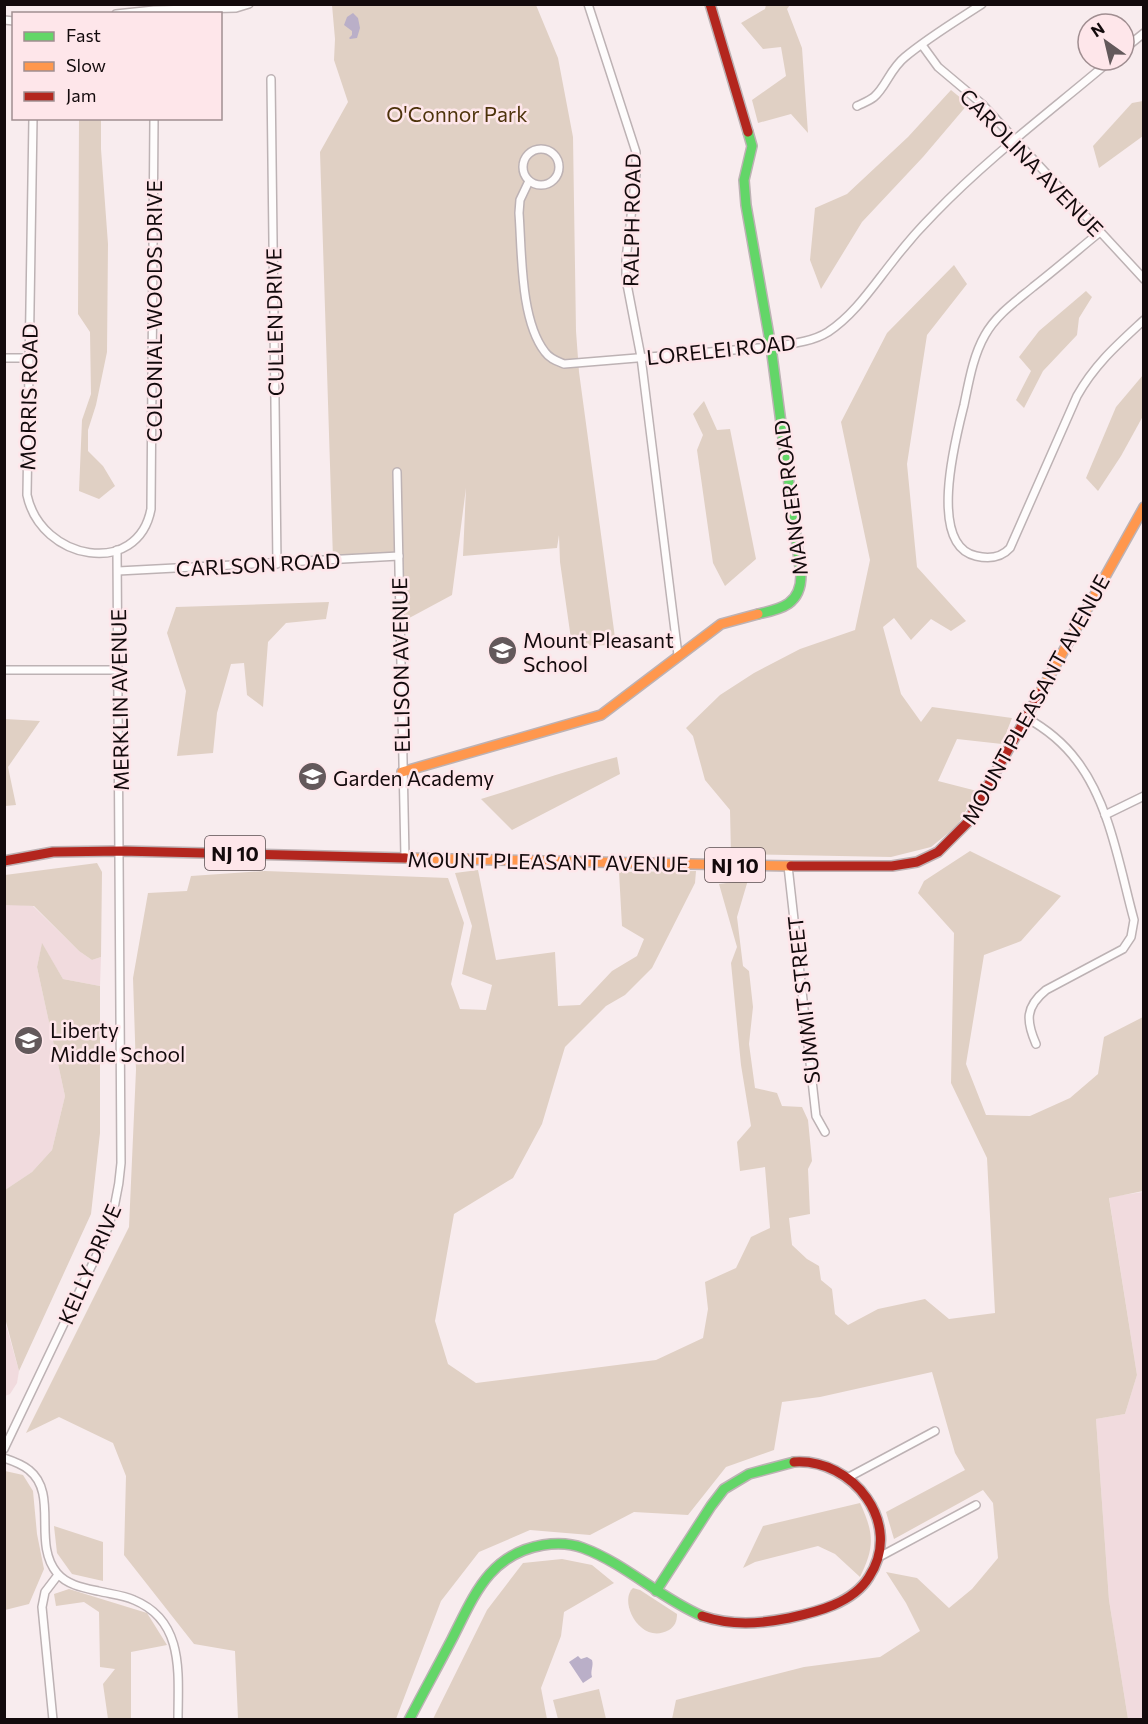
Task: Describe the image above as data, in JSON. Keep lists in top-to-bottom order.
{
  "streets": {
    "street": [
      "CAROLINA AVENUE",
      "RALPH ROAD",
      "COLONIAL WOODS DRIVE",
      "CULLEN DRIVE",
      "LORELEI ROAD",
      "MORRIS ROAD",
      "MANGER ROAD",
      "CARLSON ROAD",
      "ELLISON AVENUE",
      "MOUNT PLEASANT AVENUE",
      "MERKLIN AVENUE",
      "NJ 10",
      "SUMMIT STREET",
      "KELLY DRIVE"
    ]
  },
  "crossings": [
    ["CAROLINA AVENUE", "LORELEI ROAD"],
    ["RALPH ROAD", "LORELEI ROAD"],
    ["RALPH ROAD", "MANGER ROAD"],
    ["COLONIAL WOODS DRIVE", "MORRIS ROAD"],
    ["COLONIAL WOODS DRIVE", "MERKLIN AVENUE"],
    ["CULLEN DRIVE", "CARLSON ROAD"],
    ["LORELEI ROAD", "MANGER ROAD"],
    ["MORRIS ROAD", "MERKLIN AVENUE"],
    ["MANGER ROAD", "ELLISON AVENUE"],
    ["CARLSON ROAD", "ELLISON AVENUE"],
    ["CARLSON ROAD", "MERKLIN AVENUE"],
    ["ELLISON AVENUE", "MOUNT PLEASANT AVENUE"],
    ["MOUNT PLEASANT AVENUE", "MERKLIN AVENUE"],
    ["MOUNT PLEASANT AVENUE", "SUMMIT STREET"],
    ["MOUNT PLEASANT AVENUE", "KELLY DRIVE"],
    ["MERKLIN AVENUE", "KELLY DRIVE"]
  ],
  "parks": ["O'Connor Park"],
  "places": {
    "school or university": ["Mount Pleasant School", "Garden Academy", "Liberty Middle School"]
  },
  "legend": ["Fast", "Slow", "Jam"],
  "north": "top left"
}
